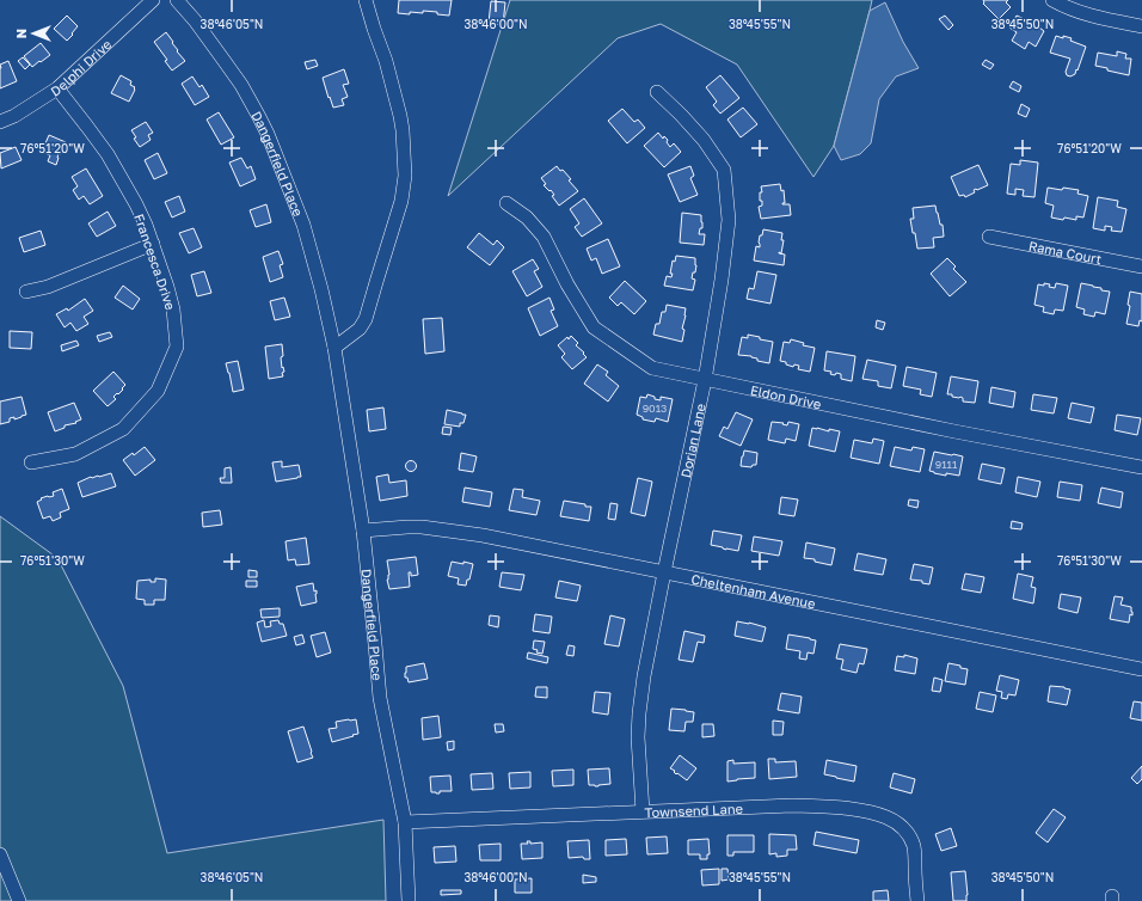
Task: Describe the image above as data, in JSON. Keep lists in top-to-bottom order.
{
  "streets": {
    "street": [
      "Delphi Drive",
      "Dangerfield Place",
      "Rama Court",
      "Francesca Drive",
      "Eldon Drive",
      "Dorian Lane",
      "Cheltenham Avenue",
      "Townsend Lane"
    ]
  },
  "crossings": [
    ["Delphi Drive", "Francesca Drive"],
    ["Dangerfield Place", "Cheltenham Avenue"],
    ["Dangerfield Place", "Townsend Lane"],
    ["Eldon Drive", "Dorian Lane"],
    ["Dorian Lane", "Cheltenham Avenue"],
    ["Dorian Lane", "Townsend Lane"]
  ],
  "house_numbers": ["9013", "9111"],
  "north": "left",
  "coordinates": [
    "38°46'05\"N",
    "38°46'00\"N",
    "38°45'55\"N",
    "38°45'50\"N",
    "76°51'20\"W",
    "76°51'30\"W"
  ]
}
